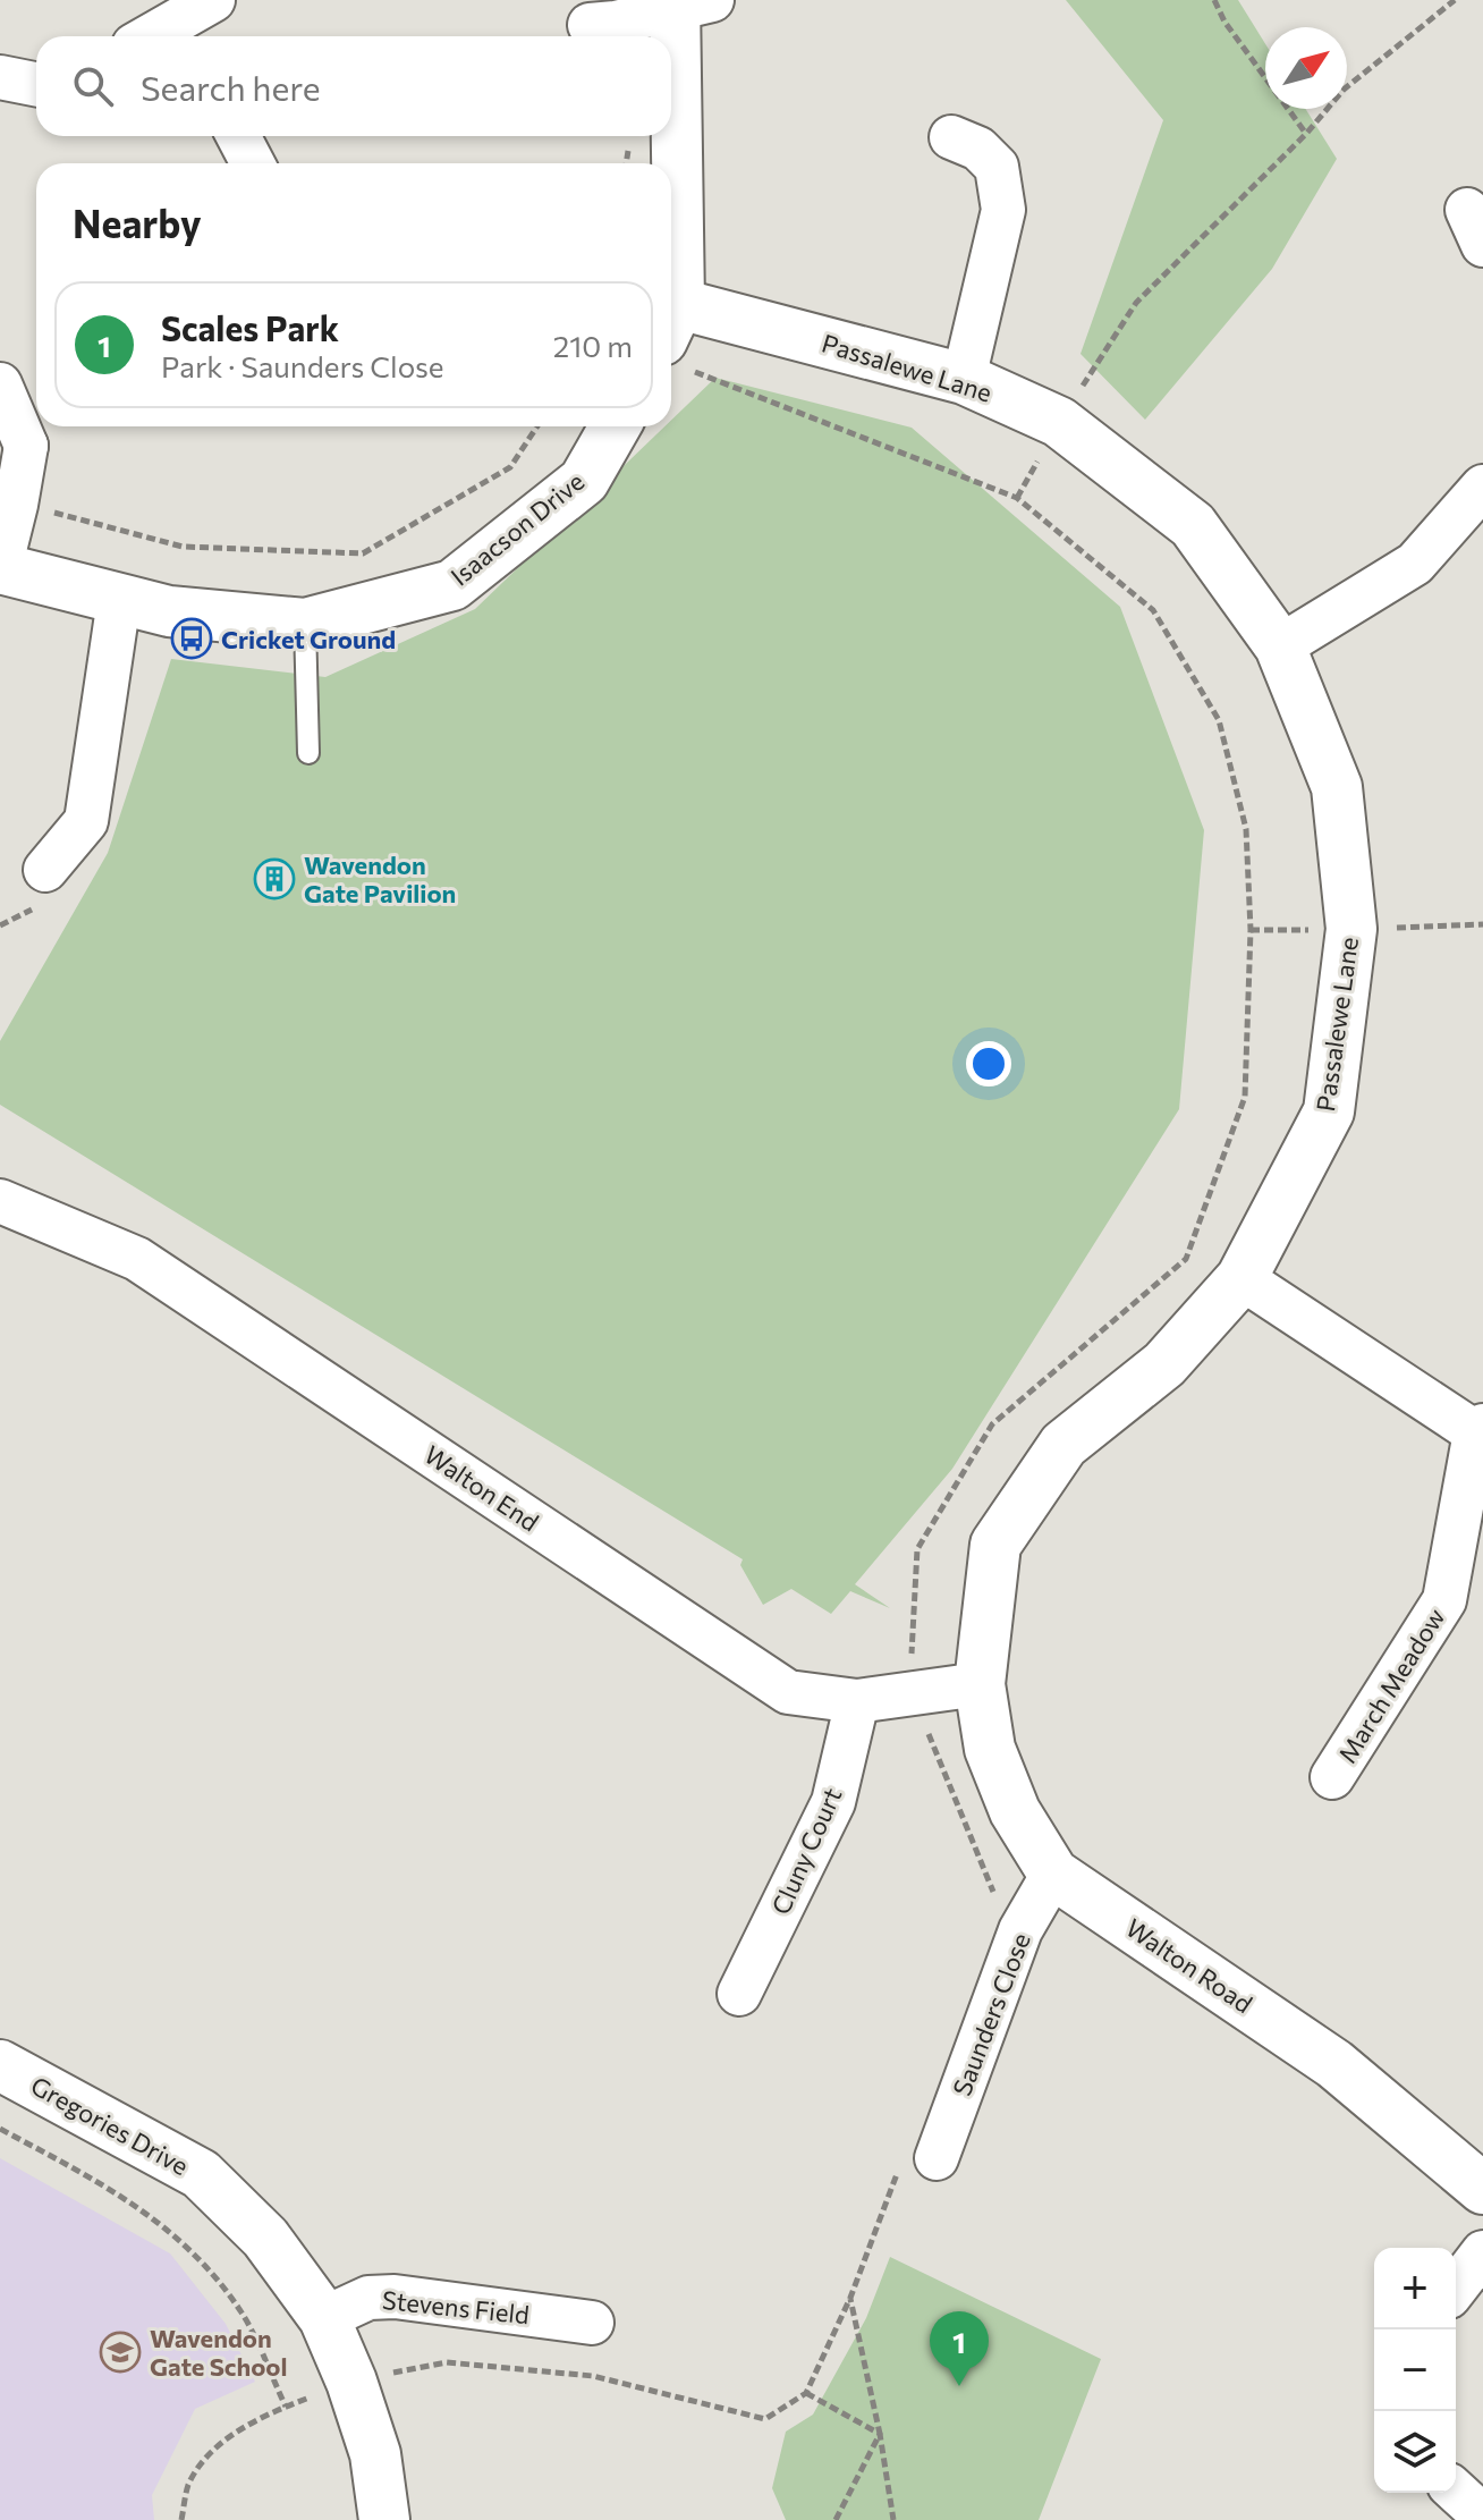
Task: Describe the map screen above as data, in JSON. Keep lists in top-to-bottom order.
{
  "streets": {
    "street": [
      "Passalewe Lane",
      "Isaacson Drive",
      "Walton End",
      "March Meadow",
      "Cluny Court",
      "Walton Road",
      "Saunders Close",
      "Gregories Drive",
      "Stevens Field"
    ]
  },
  "crossings": [
    ["Passalewe Lane", "Walton End"],
    ["Passalewe Lane", "March Meadow"],
    ["Passalewe Lane", "Walton Road"],
    ["Walton End", "Cluny Court"],
    ["Walton End", "Walton Road"],
    ["Walton Road", "Saunders Close"],
    ["Gregories Drive", "Stevens Field"]
  ],
  "places": {
    "bus stop": ["Cricket Ground"],
    "building": ["Wavendon Gate Pavilion"],
    "school or university": ["Wavendon Gate School"]
  },
  "north": "top right",
  "page": {
    "search": "Search here",
    "heading": "Nearby",
    "list": [
      {
        "mark": "1",
        "name": "Scales Park",
        "note": "Park · Saunders Close",
        "value": "210 m"
      }
    ],
    "map_buttons": ["+", "−"],
    "pins": "1"
  }
}
